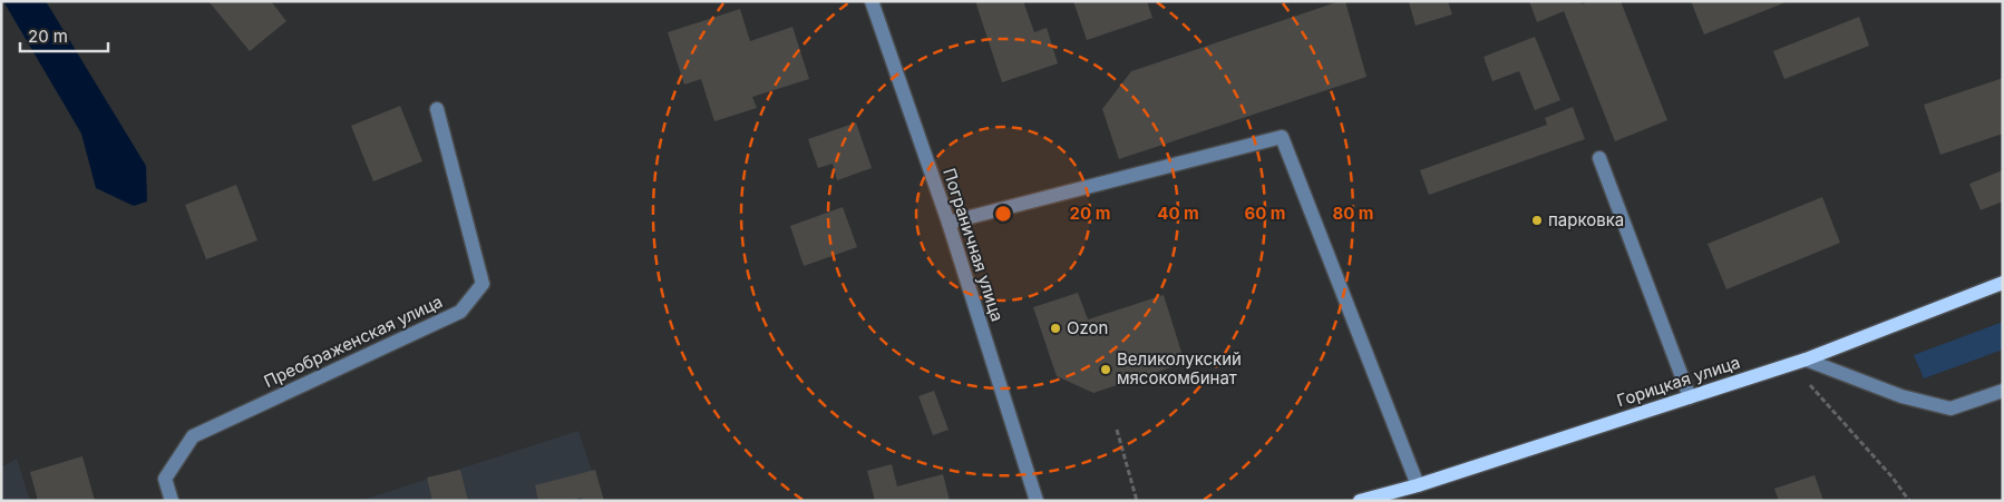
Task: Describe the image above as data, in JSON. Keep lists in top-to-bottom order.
{
  "streets": {
    "main road": ["Горицкая улица"],
    "street": ["Пограничная улица", "Преображенская улица"]
  },
  "places": ["парковка", "Ozon", "Великолукский мясокомбинат"],
  "scale_bar": "20 m",
  "rings": [
    "20 m",
    "40 m",
    "60 m",
    "80 m"
  ]
}
